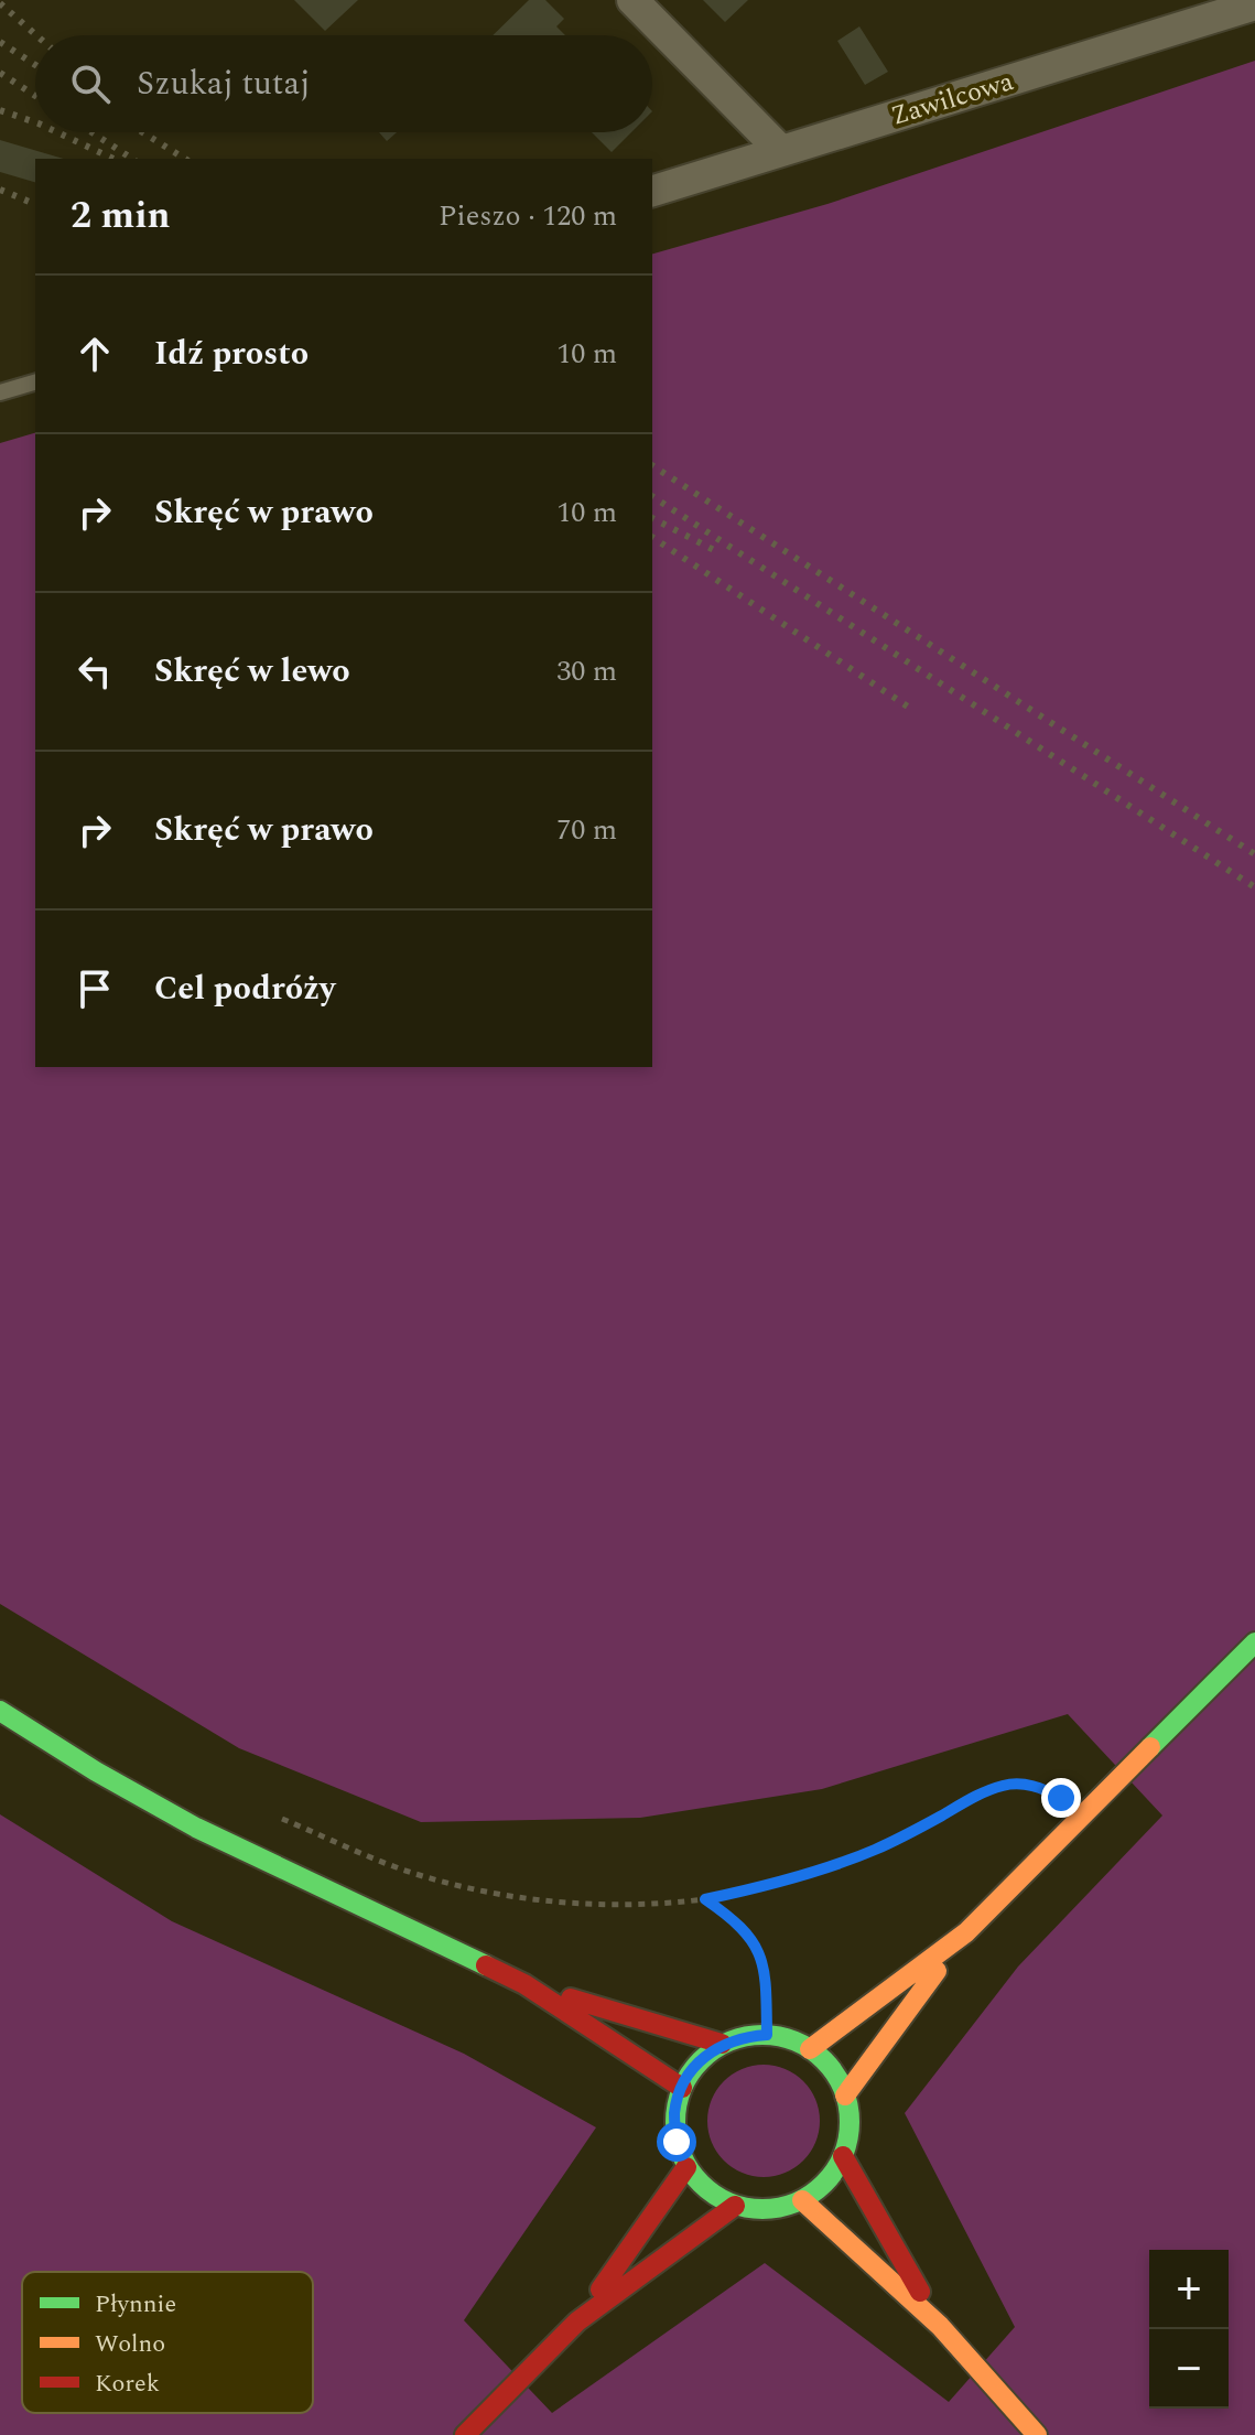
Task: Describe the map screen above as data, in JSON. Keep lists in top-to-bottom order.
{
  "streets": {
    "street": ["Zawilcowa"]
  },
  "legend": ["Płynnie", "Wolno", "Korek"],
  "page": {
    "search": "Szukaj tutaj",
    "heading": ["2 min", "Pieszo · 120 m"],
    "list": [
      ["Idź prosto", "10 m"],
      ["Skręć w prawo", "10 m"],
      ["Skręć w lewo", "30 m"],
      ["Skręć w prawo", "70 m"],
      "Cel podróży"
    ],
    "map_buttons": ["+", "−"]
  }
}
